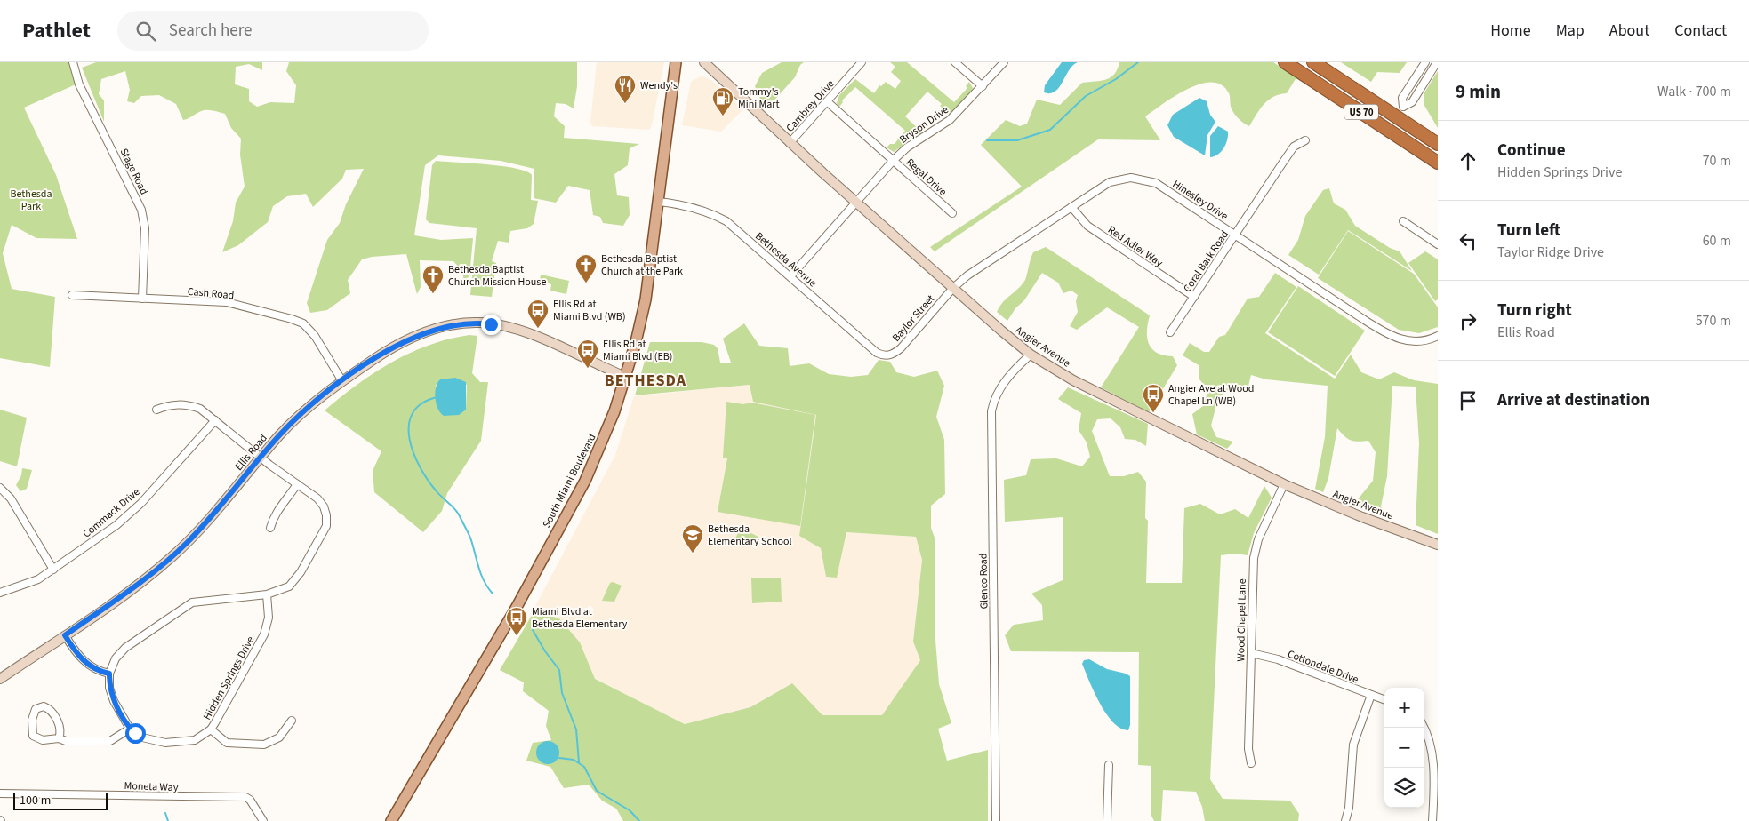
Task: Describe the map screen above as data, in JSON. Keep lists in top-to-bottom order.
{
  "streets": {
    "highway": ["US 70"],
    "main road": ["South Miami Boulevard"],
    "street": [
      "Cambrey Drive",
      "Bryson Drive",
      "Stage Road",
      "Regal Drive",
      "Hinesley Drive",
      "Red Adler Way",
      "Bethesda Avenue",
      "Coral Bark Road",
      "Cash Road",
      "Baylor Street",
      "Angier Avenue",
      "Ellis Road",
      "Commack Drive",
      "Glenco Road",
      "Wood Chapel Lane",
      "Cottondale Drive",
      "Hidden Springs Drive",
      "Moneta Way"
    ]
  },
  "crossings": [
    ["Cambrey Drive", "Regal Drive"],
    ["Cambrey Drive", "Angier Avenue"],
    ["Bryson Drive", "Regal Drive"],
    ["Bryson Drive", "Bethesda Avenue"],
    ["Bryson Drive", "Angier Avenue"],
    ["Stage Road", "Cash Road"],
    ["Hinesley Drive", "Red Adler Way"],
    ["Hinesley Drive", "Coral Bark Road"],
    ["Hinesley Drive", "Baylor Street"],
    ["Hinesley Drive", "Angier Avenue"],
    ["Red Adler Way", "Coral Bark Road"],
    ["Bethesda Avenue", "Baylor Street"],
    ["Bethesda Avenue", "South Miami Boulevard"],
    ["Cash Road", "Ellis Road"],
    ["Baylor Street", "Angier Avenue"],
    ["Angier Avenue", "Glenco Road"],
    ["Angier Avenue", "Wood Chapel Lane"],
    ["Ellis Road", "South Miami Boulevard"],
    ["Wood Chapel Lane", "Cottondale Drive"]
  ],
  "districts": ["BETHESDA"],
  "parks": ["Bethesda Park"],
  "places": {
    "restaurant": ["Wendy's"],
    "fuel station": ["Tommy's Mini Mart"],
    "church": ["Bethesda Baptist Church at the Park", "Bethesda Baptist Church Mission House"],
    "bus stop": [
      "Ellis Rd at Miami Blvd (WB)",
      "Ellis Rd at Miami Blvd (EB)",
      "Angier Ave at Wood Chapel Ln (WB)",
      "Miami Blvd at Bethesda Elementary"
    ],
    "school or university": ["Bethesda Elementary School"]
  },
  "scale_bar": "100 m",
  "page": {
    "header": "Pathlet",
    "search": "Search here",
    "nav": [
      "Home",
      "Map",
      "About",
      "Contact"
    ],
    "heading": ["9 min", "Walk · 700 m"],
    "list": [
      ["Continue", "Hidden Springs Drive", "70 m"],
      ["Turn left", "Taylor Ridge Drive", "60 m"],
      ["Turn right", "Ellis Road", "570 m"],
      "Arrive at destination"
    ],
    "map_buttons": ["+", "−"],
    "scale": "100 m"
  }
}
